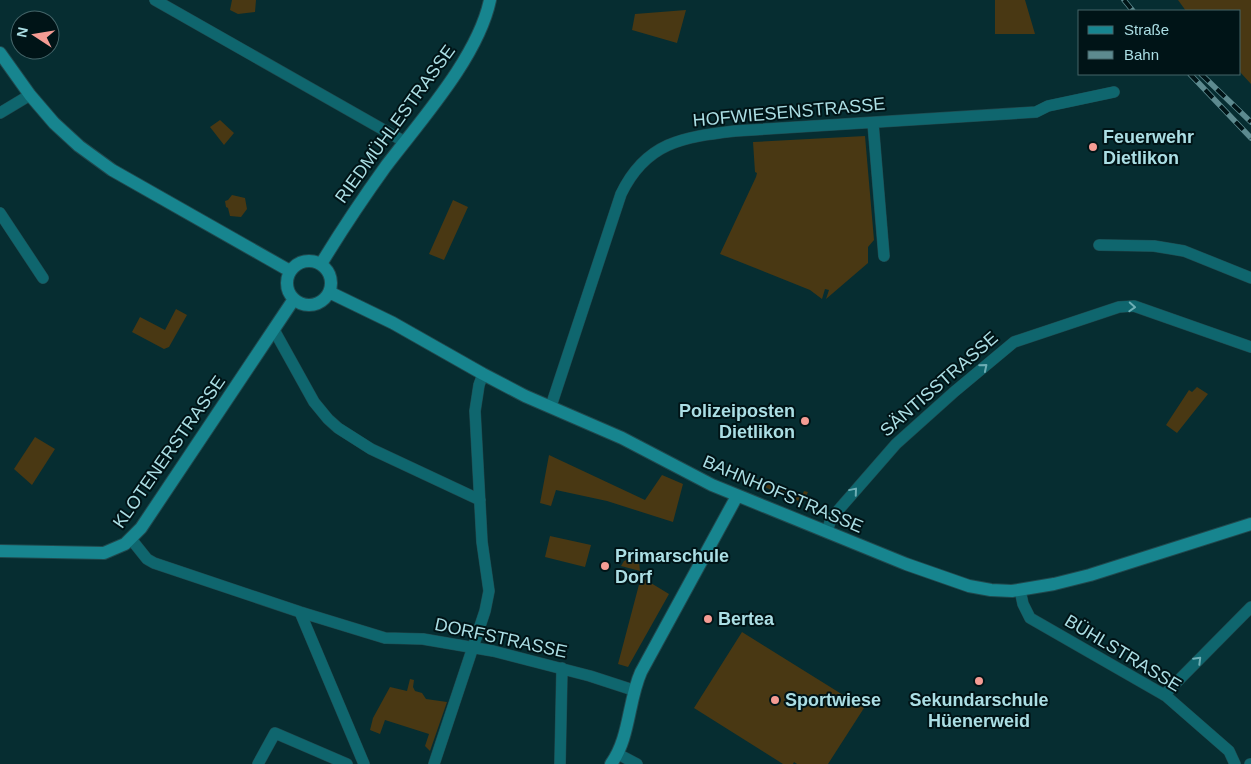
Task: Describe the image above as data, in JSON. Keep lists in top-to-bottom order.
{
  "streets": {
    "street": [
      "HOFWIESENSTRASSE",
      "RIEDMÜHLESTRASSE",
      "SÄNTISSTRASSE",
      "KLOTENERSTRASSE",
      "BAHNHOFSTRASSE",
      "DORFSTRASSE",
      "BÜHLSTRASSE"
    ]
  },
  "crossings": [
    ["HOFWIESENSTRASSE", "BAHNHOFSTRASSE"],
    ["RIEDMÜHLESTRASSE", "KLOTENERSTRASSE"],
    ["RIEDMÜHLESTRASSE", "BAHNHOFSTRASSE"],
    ["SÄNTISSTRASSE", "BAHNHOFSTRASSE"],
    ["KLOTENERSTRASSE", "BAHNHOFSTRASSE"],
    ["KLOTENERSTRASSE", "DORFSTRASSE"],
    ["BAHNHOFSTRASSE", "BÜHLSTRASSE"]
  ],
  "one_way": ["SÄNTISSTRASSE"],
  "places": [
    "Feuerwehr Dietlikon",
    "Polizeiposten Dietlikon",
    "Primarschule Dorf",
    "Bertea",
    "Sekundarschule Hüenerweid",
    "Sportwiese"
  ],
  "legend": ["Straße", "Bahn"],
  "north": "left"
}
